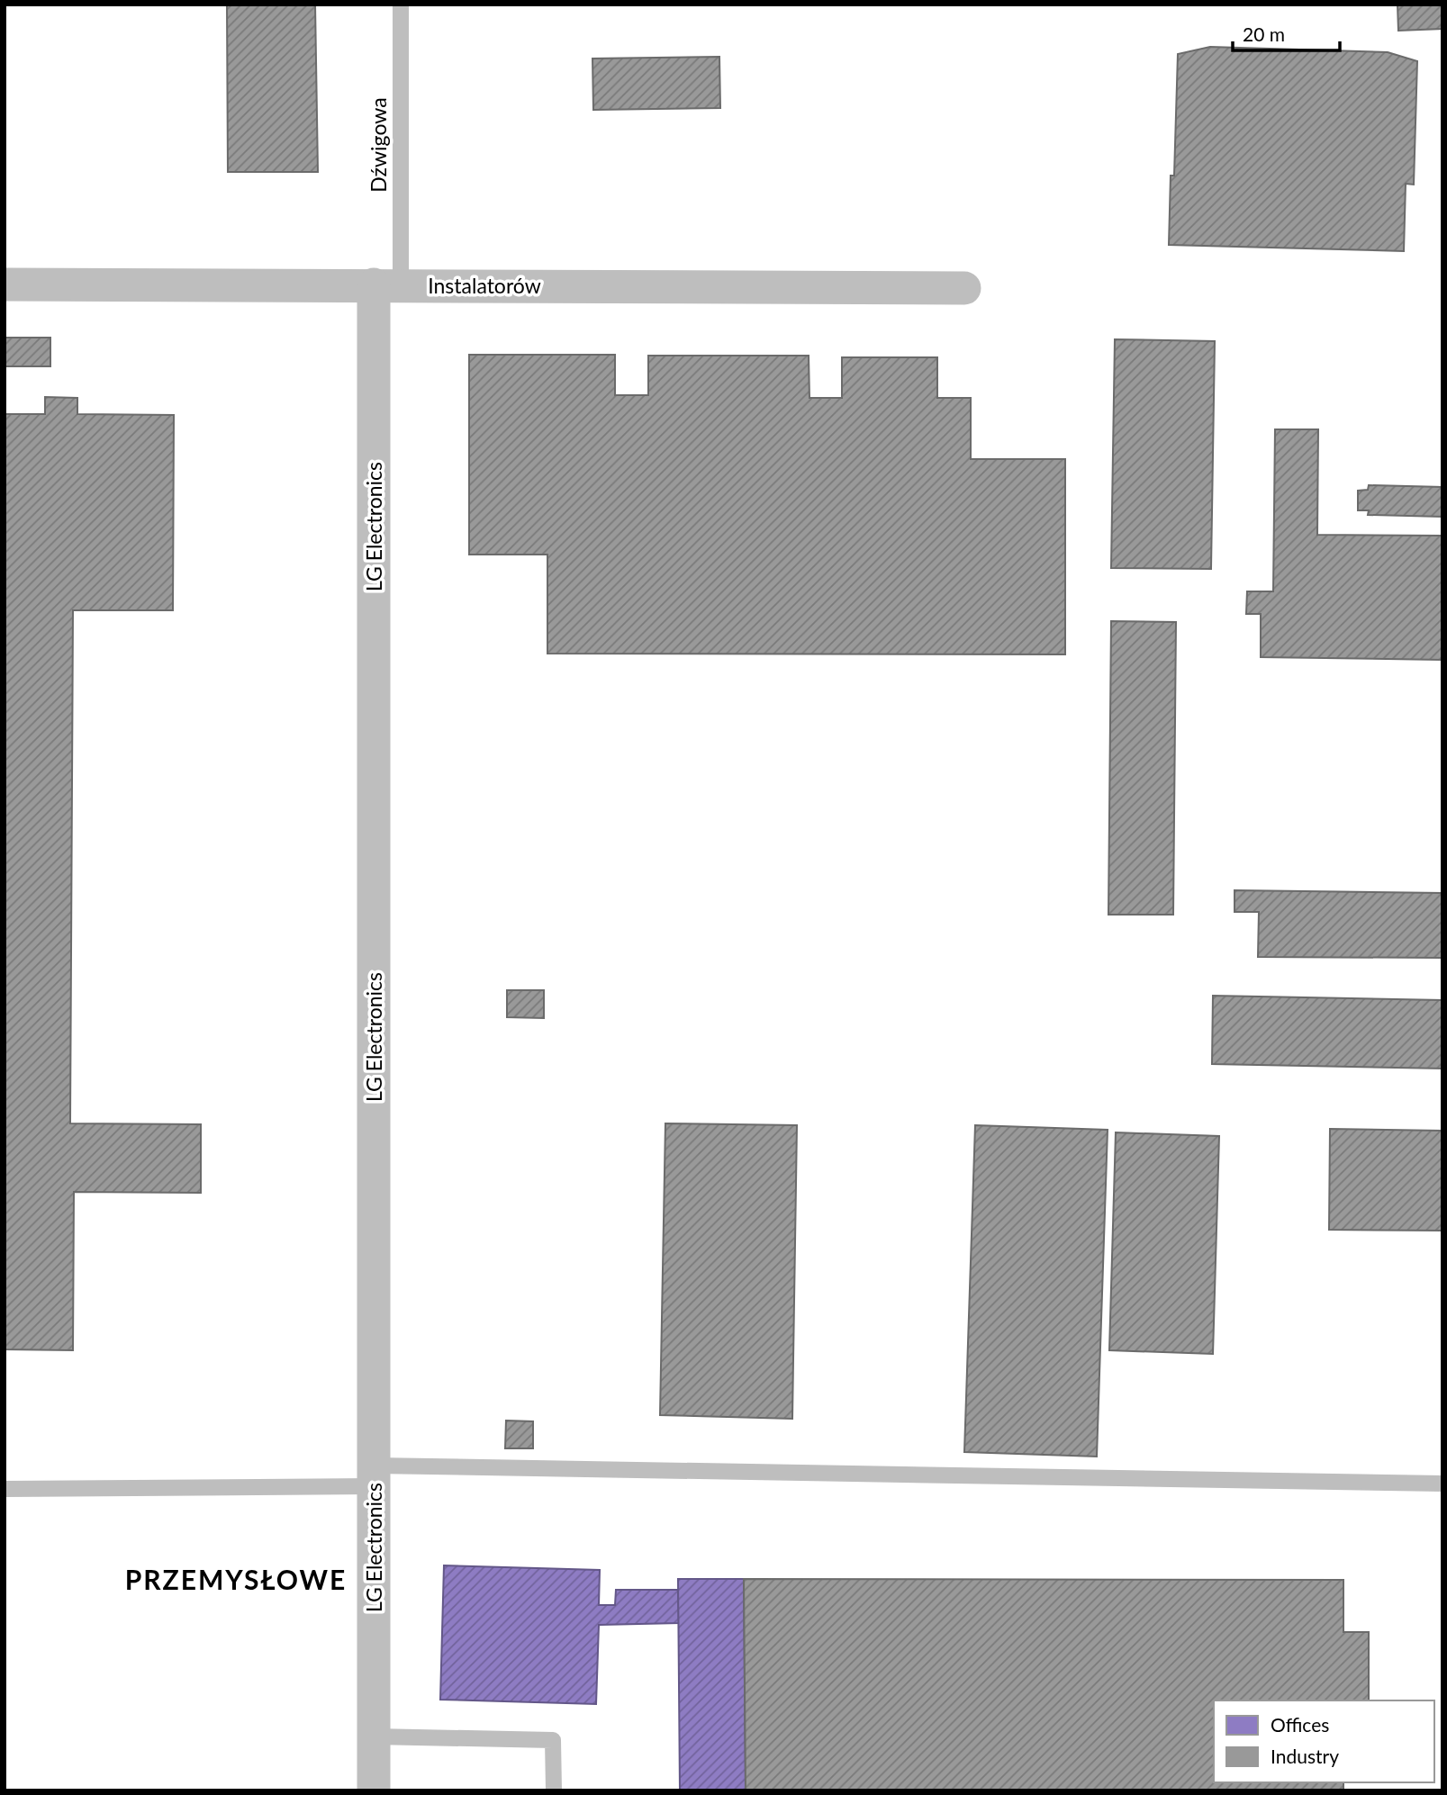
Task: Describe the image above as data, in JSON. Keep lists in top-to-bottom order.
{
  "streets": {
    "street": ["Instalatorów", "LG Electronics"],
    "lane": ["Dźwigowa"]
  },
  "crossings": [
    ["Dźwigowa", "Instalatorów"],
    ["Dźwigowa", "LG Electronics"],
    ["Instalatorów", "LG Electronics"]
  ],
  "districts": ["PRZEMYSŁOWE"],
  "legend": ["Offices", "Industry"],
  "scale_bar": "20 m"
}
